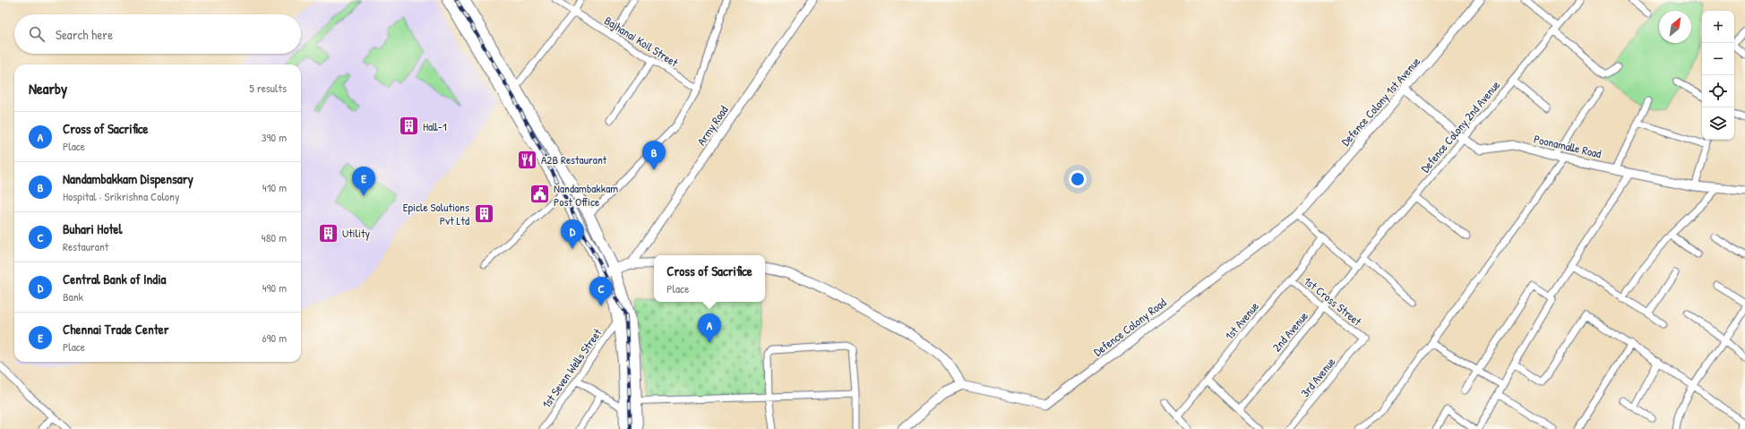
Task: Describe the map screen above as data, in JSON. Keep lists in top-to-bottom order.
{
  "streets": {
    "street": [
      "Bajhanai Koil Street",
      "Defence Colony 1st Avenue",
      "Army Road",
      "Defence Colony 2nd Avenue",
      "Poonamalle Road",
      "1st Cross Street",
      "1st Avenue",
      "Defence Colony Road",
      "2nd Avenue",
      "1st Seven Wells Street",
      "3rd Avenue"
    ]
  },
  "crossings": [
    ["Defence Colony 1st Avenue", "Poonamalle Road"],
    ["Defence Colony 1st Avenue", "Defence Colony Road"],
    ["Defence Colony 2nd Avenue", "Poonamalle Road"],
    ["Defence Colony 2nd Avenue", "2nd Avenue"],
    ["1st Cross Street", "1st Avenue"],
    ["1st Cross Street", "2nd Avenue"],
    ["1st Cross Street", "3rd Avenue"]
  ],
  "places": {
    "building": ["Hall-1", "Epicle Solutions Pvt Ltd", "Utility"],
    "restaurant": ["A2B Restaurant"],
    "public building": ["Nandambakkam Post Office"]
  },
  "north": "top right",
  "page": {
    "map_buttons": ["+", "−"],
    "search": "Search here",
    "heading": ["Nearby", "5 results"],
    "list": [
      {
        "mark": "A",
        "name": "Cross of Sacrifice",
        "note": "Place",
        "value": "390 m"
      },
      {
        "mark": "B",
        "name": "Nandambakkam Dispensary",
        "note": "Hospital · Srikrishna Colony",
        "value": "410 m"
      },
      {
        "mark": "C",
        "name": "Buhari Hotel",
        "note": "Restaurant",
        "value": "480 m"
      },
      {
        "mark": "D",
        "name": "Central Bank of India",
        "note": "Bank",
        "value": "490 m"
      },
      {
        "mark": "E",
        "name": "Chennai Trade Center",
        "note": "Place",
        "value": "690 m"
      }
    ],
    "pins": [
      "B",
      "E",
      "D",
      "C",
      "A"
    ],
    "popup": ["Cross of Sacrifice", "Place"]
  }
}
